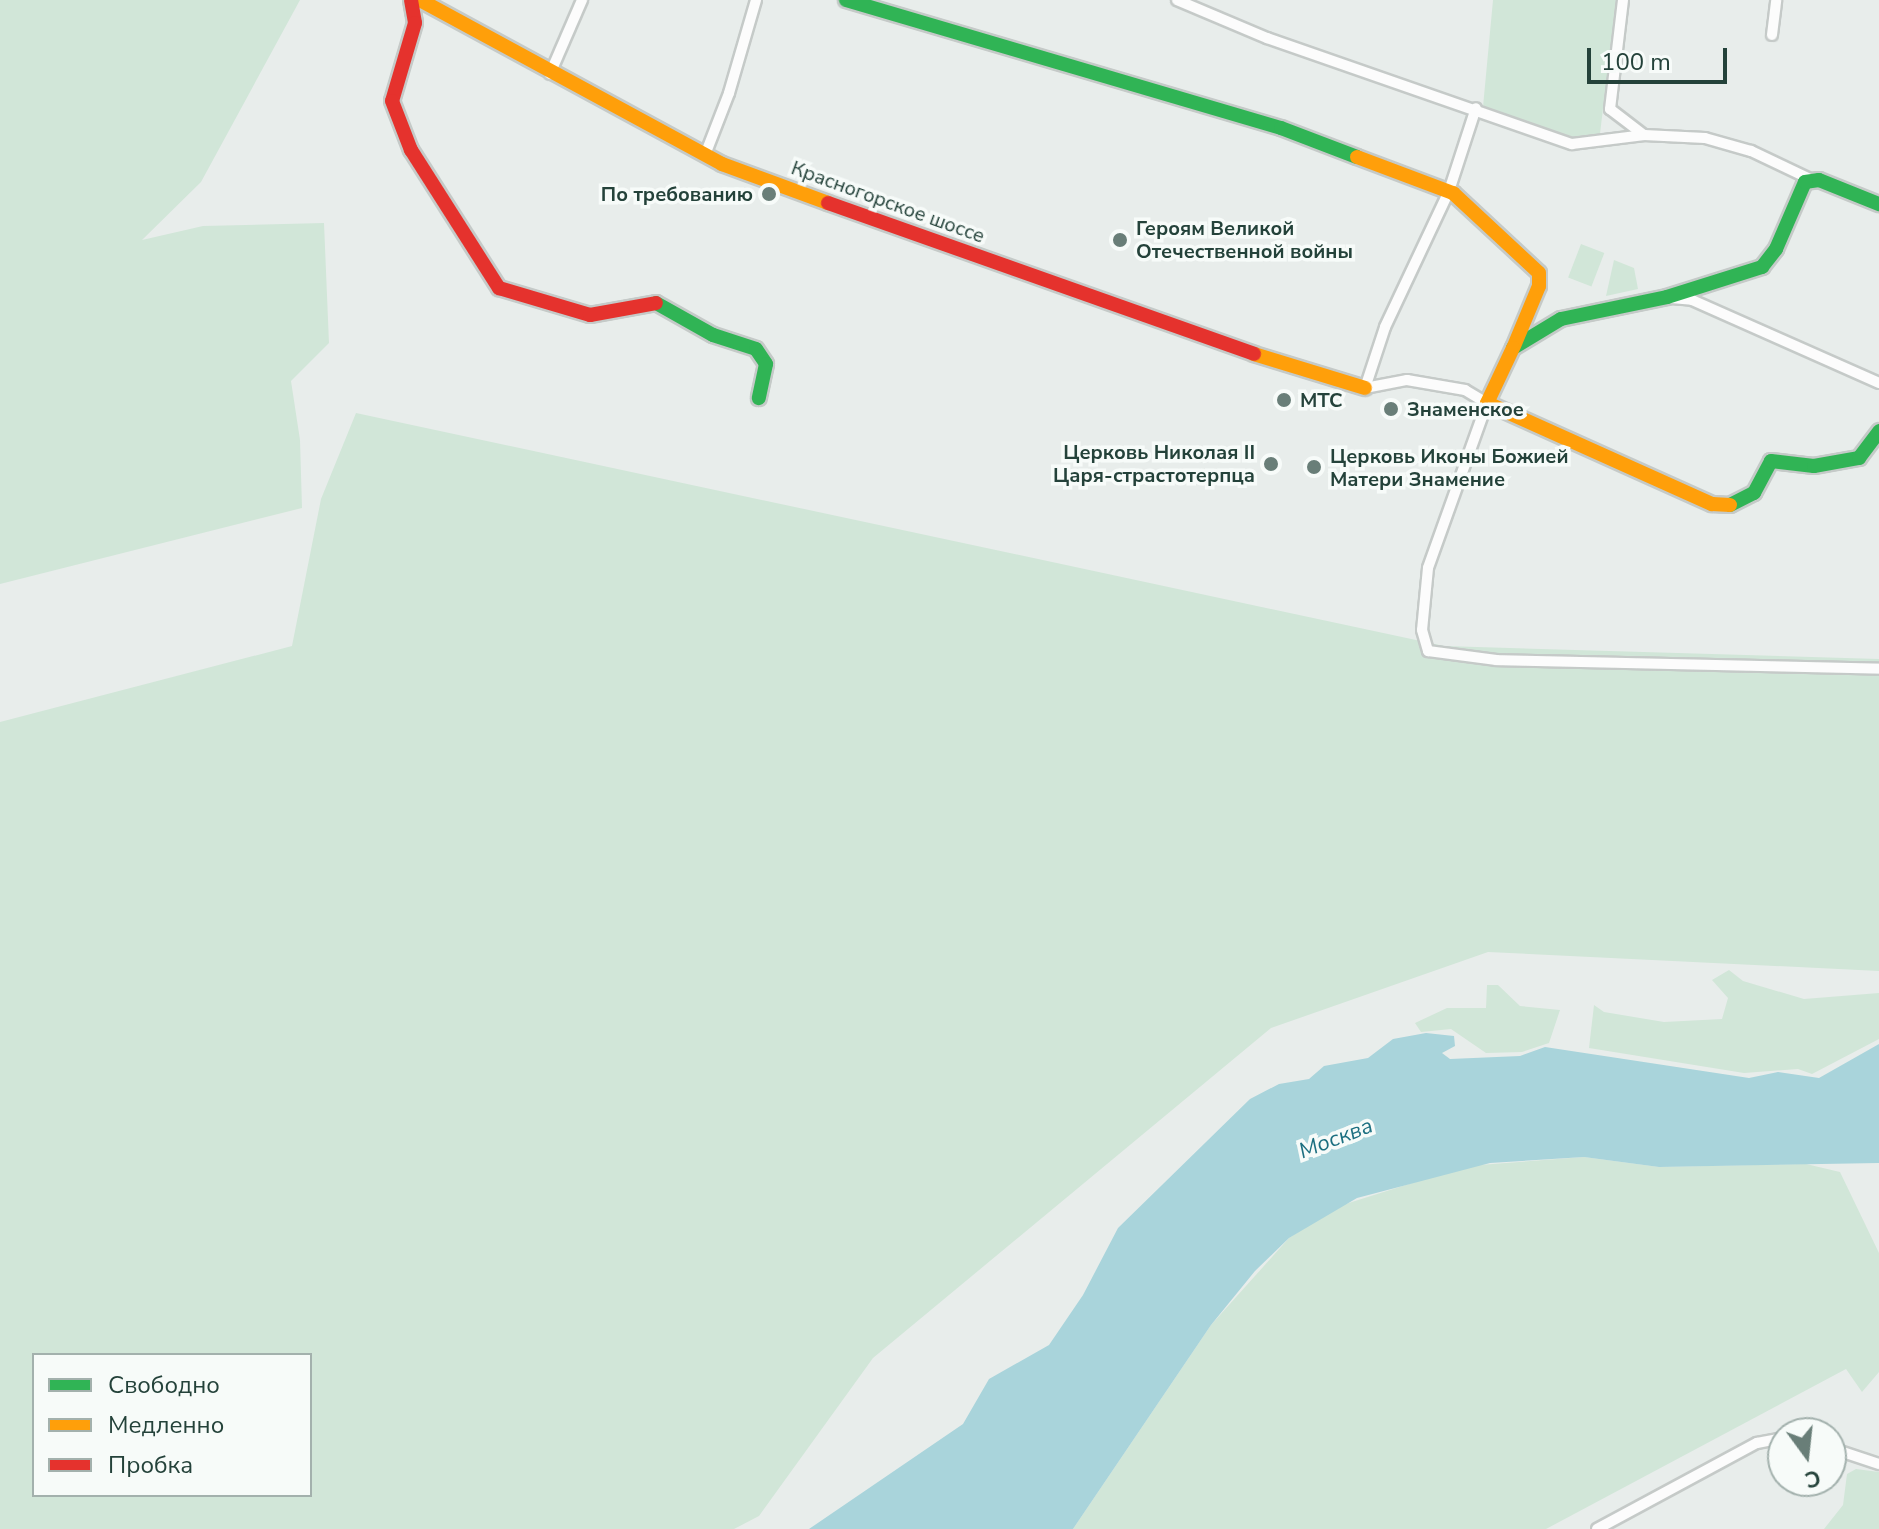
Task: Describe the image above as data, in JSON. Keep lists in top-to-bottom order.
{
  "streets": {
    "street": ["Красногорское шоссе"]
  },
  "water": ["Москва"],
  "places": [
    "По требованию",
    "Героям Великой Отечественной войны",
    "МТС",
    "Знаменское",
    "Церковь Николая II Царя-страстотерпца",
    "Церковь Иконы Божией Матери Знамение"
  ],
  "legend": ["Свободно", "Медленно", "Пробка"],
  "scale_bar": "100 m",
  "north": "bottom"
}
